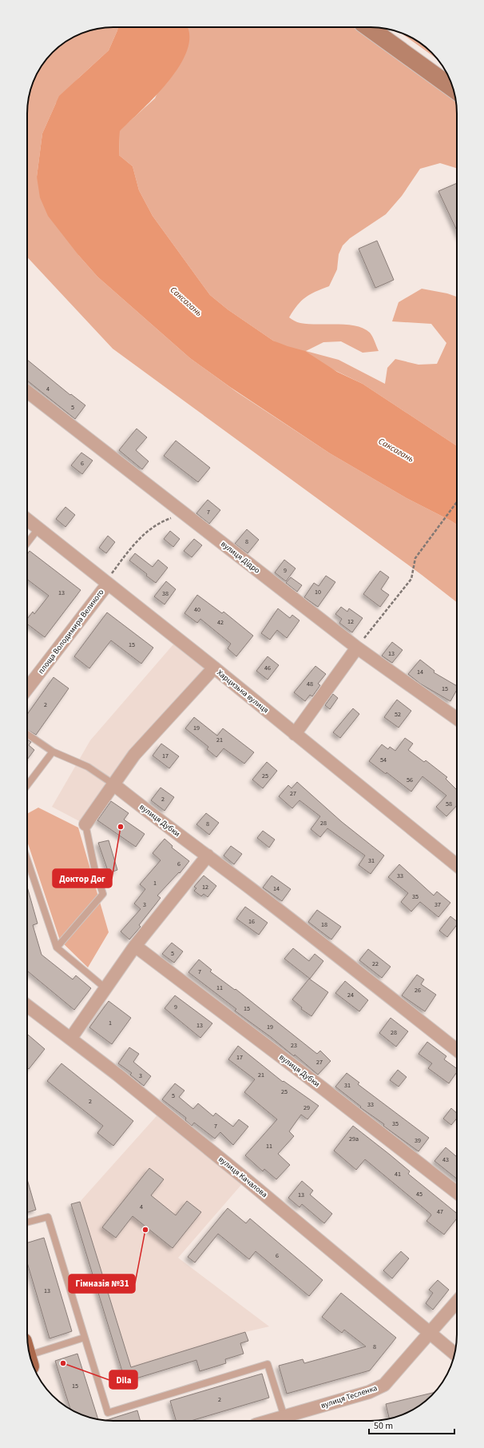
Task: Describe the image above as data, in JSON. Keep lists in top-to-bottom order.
{
  "streets": {
    "street": [
      "вулиця Дідро",
      "площа Володимира Великого",
      "Харцизька вулиця",
      "вулиця Дубки",
      "вулиця Качалова",
      "вулиця Тесленка"
    ]
  },
  "crossings": [
    ["площа Володимира Великого", "Харцизька вулиця"],
    ["вулиця Качалова", "вулиця Тесленка"]
  ],
  "water": ["Саксагань"],
  "places": ["Доктор Дог", "Гімназія №31", "Dila"],
  "house_numbers": [
    "4",
    "5",
    "6",
    "7",
    "8",
    "9",
    "10",
    "13",
    "38",
    "40",
    "12",
    "42",
    "15",
    "13",
    "46",
    "14",
    "48",
    "15",
    "2",
    "52",
    "19",
    "21",
    "17",
    "54",
    "25",
    "56",
    "27",
    "2",
    "58",
    "28",
    "8",
    "31",
    "6",
    "33",
    "1",
    "12",
    "14",
    "35",
    "3",
    "37",
    "16",
    "18",
    "5",
    "22",
    "7",
    "11",
    "26",
    "24",
    "9",
    "15",
    "1",
    "13",
    "19",
    "28",
    "23",
    "17",
    "27",
    "21",
    "3",
    "31",
    "25",
    "5",
    "2",
    "33",
    "29",
    "35",
    "7",
    "29а",
    "39",
    "11",
    "43",
    "41",
    "45",
    "13",
    "4",
    "47",
    "6",
    "13",
    "8",
    "15",
    "2"
  ],
  "scale_bar": "50 m"
}
